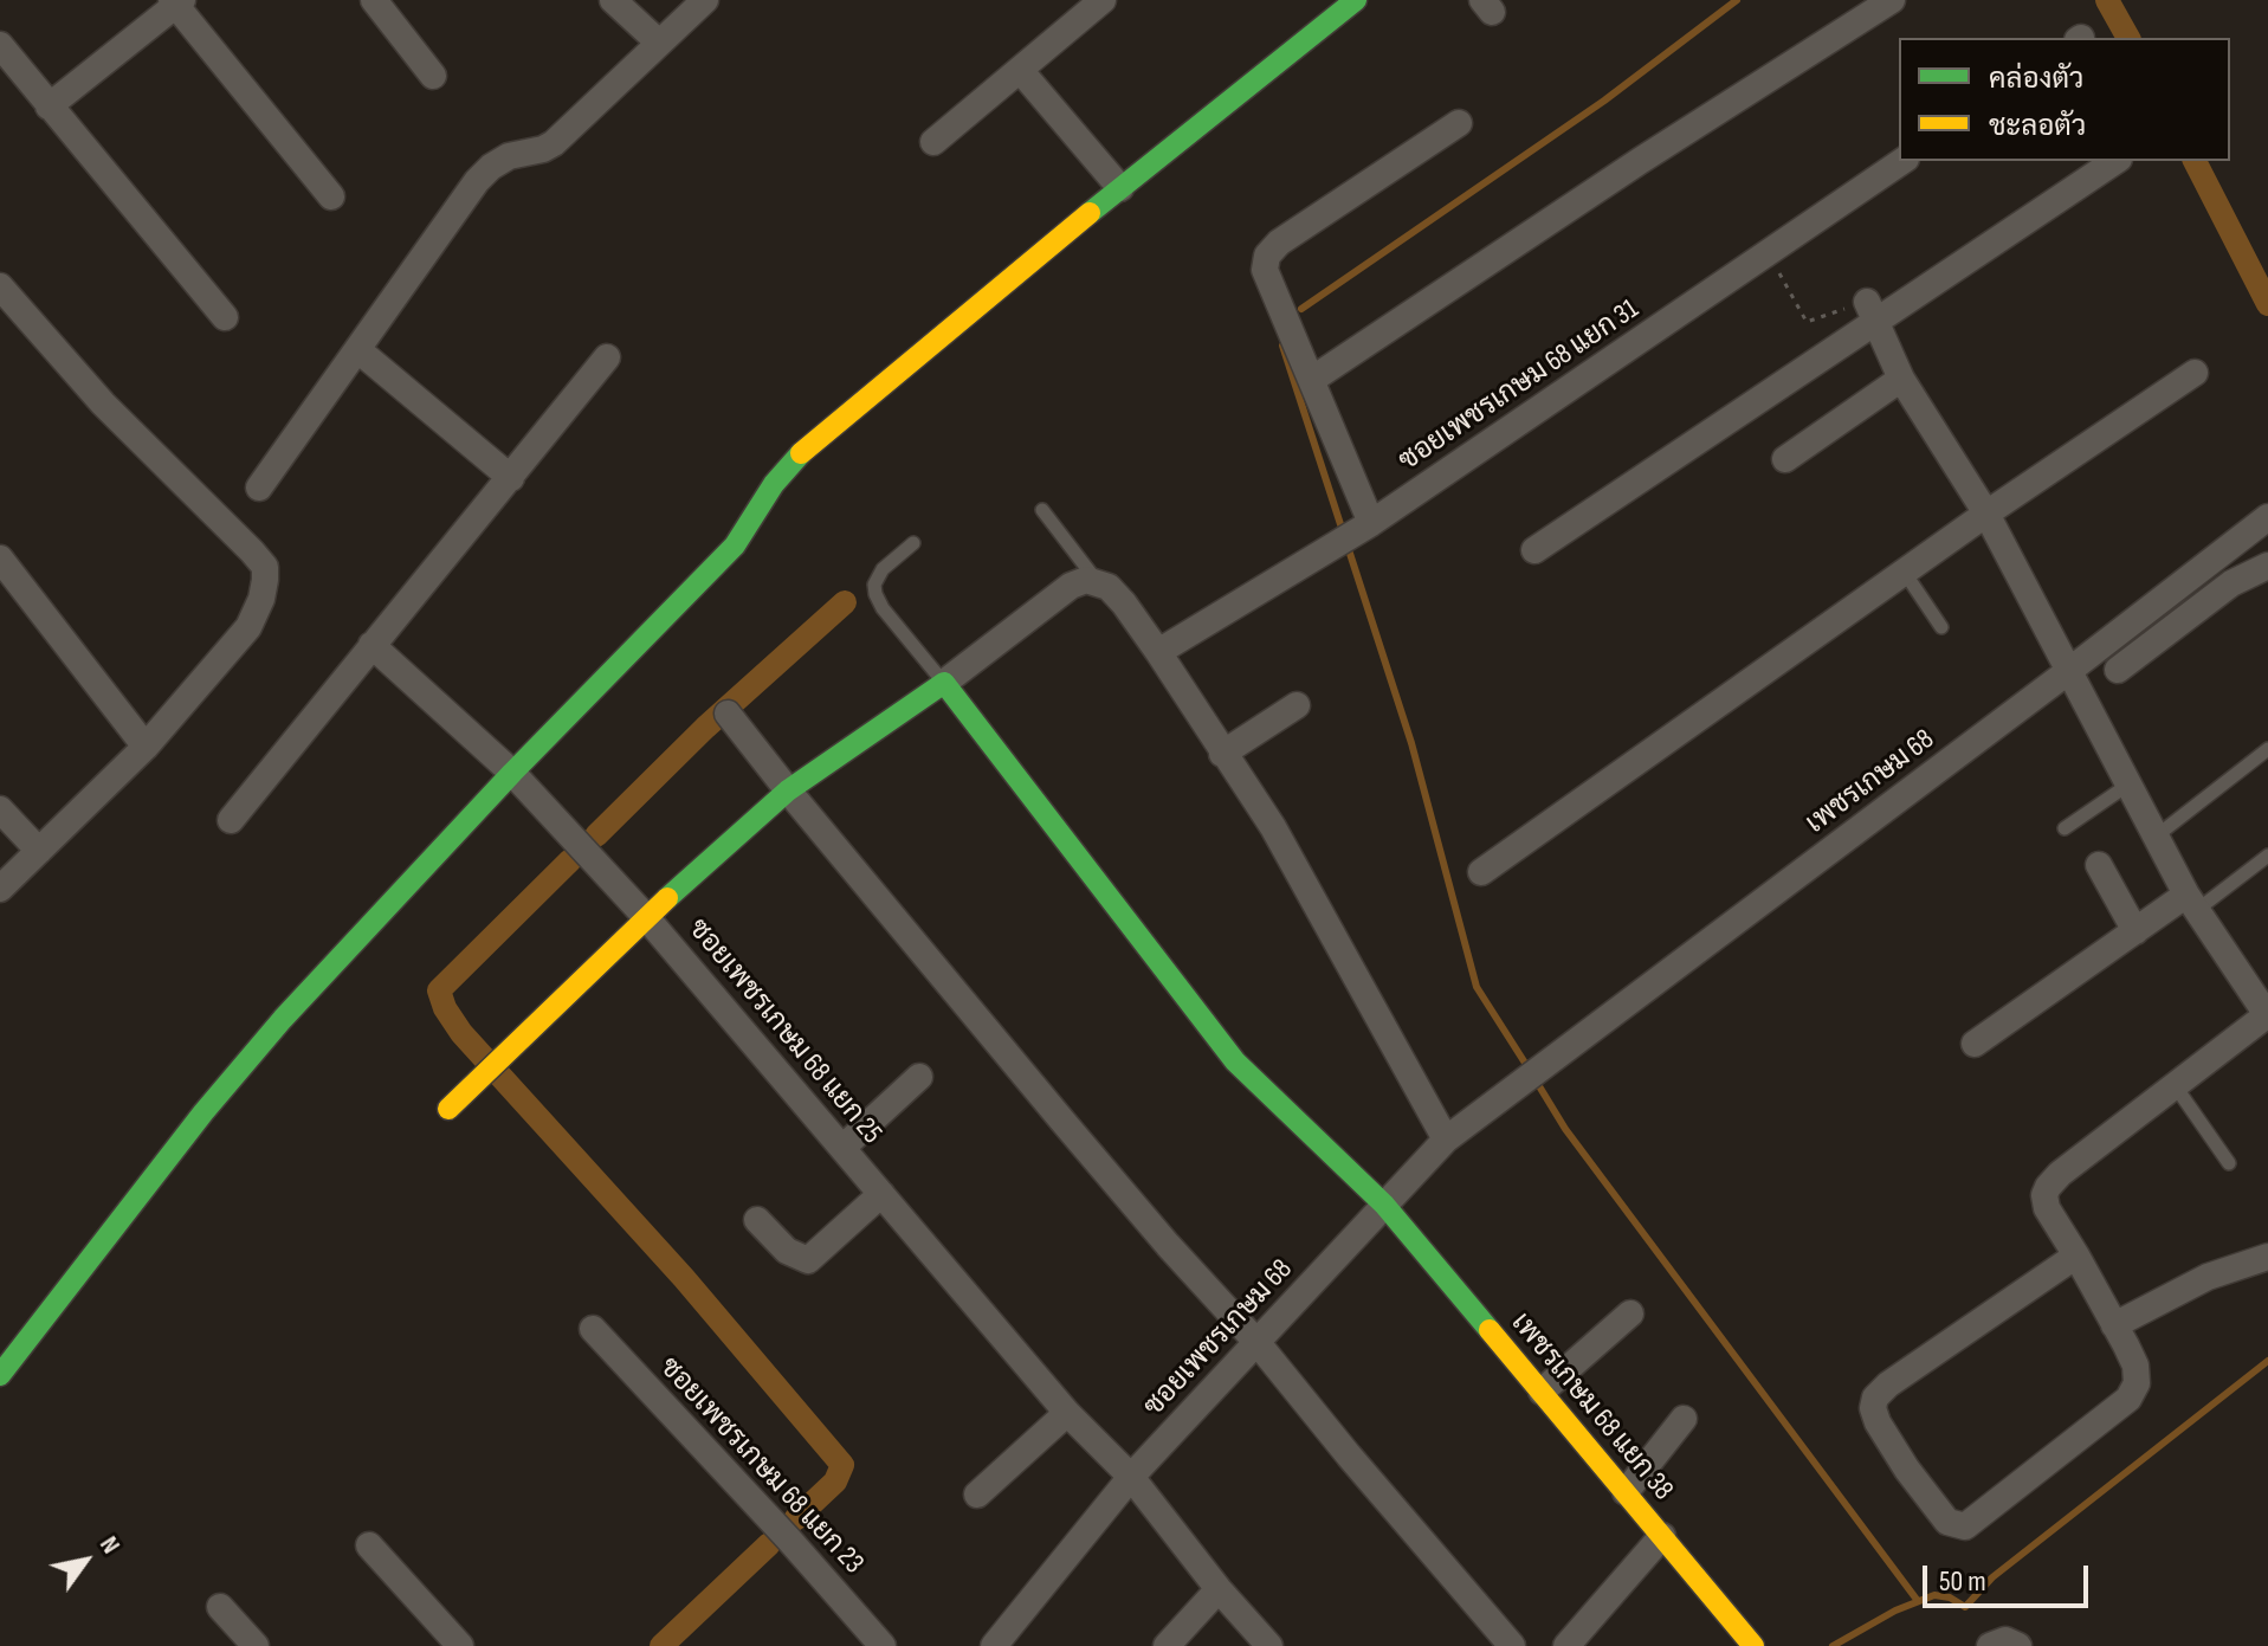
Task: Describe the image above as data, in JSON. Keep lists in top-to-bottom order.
{
  "streets": {
    "street": [
      "ซอยเพชรเกษม 68 แยก 31",
      "เพชรเกษม 68",
      "ซอยเพชรเกษม 68 แยก 25",
      "ซอยเพชรเกษม 68",
      "เพชรเกษม 68 แยก 38",
      "ซอยเพชรเกษม 68 แยก 23"
    ]
  },
  "crossings": [
    ["เพชรเกษม 68", "ซอยเพชรเกษม 68"],
    ["ซอยเพชรเกษม 68 แยก 25", "ซอยเพชรเกษม 68"],
    ["ซอยเพชรเกษม 68", "เพชรเกษม 68 แยก 38"]
  ],
  "legend": ["คล่องตัว", "ชะลอตัว"],
  "scale_bar": "50 m",
  "north": "top right"
}
